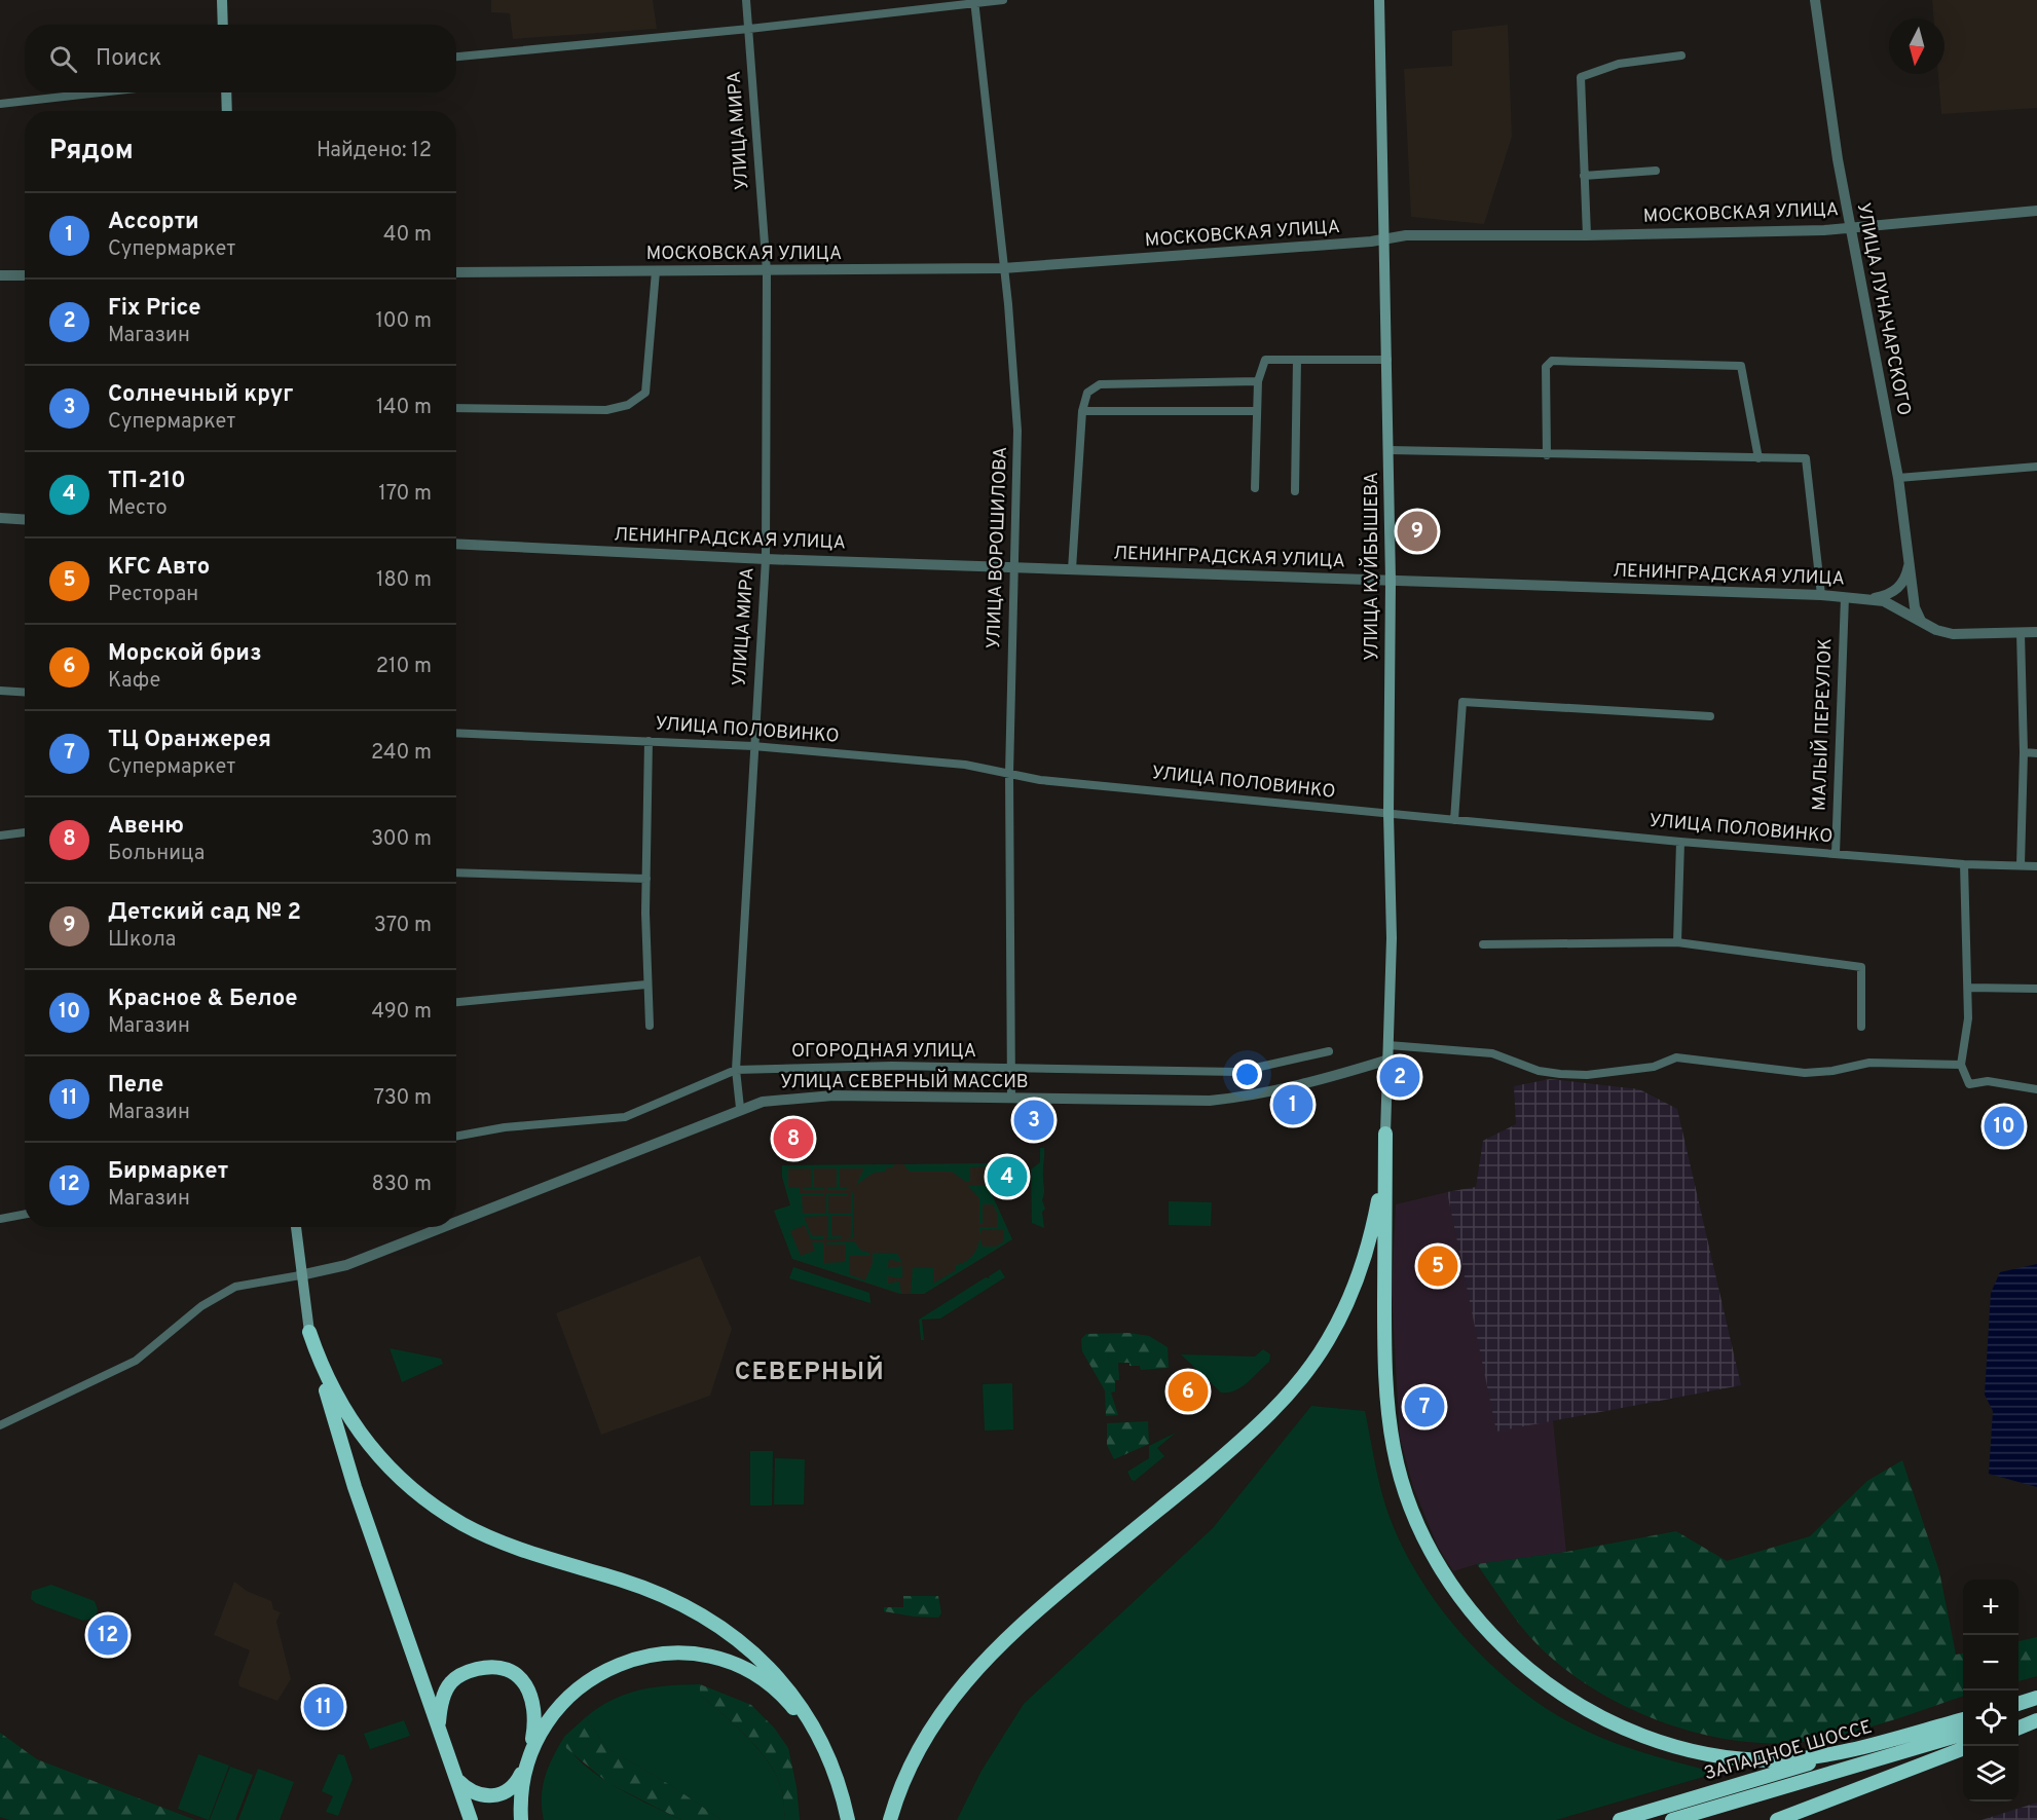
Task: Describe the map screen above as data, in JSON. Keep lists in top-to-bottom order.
{
  "streets": {
    "highway": ["ЗАПАДНОЕ ШОССЕ"],
    "main road": ["УЛИЦА КУЙБЫШЕВА"],
    "street": [
      "УЛИЦА МИРА",
      "МОСКОВСКАЯ УЛИЦА",
      "УЛИЦА ЛУНАЧАРСКОГО",
      "ЛЕНИНГРАДСКАЯ УЛИЦА",
      "УЛИЦА ВОРОШИЛОВА",
      "МАЛЫЙ ПЕРЕУЛОК",
      "УЛИЦА ПОЛОВИНКО",
      "ОГОРОДНАЯ УЛИЦА",
      "УЛИЦА СЕВЕРНЫЙ МАССИВ"
    ]
  },
  "crossings": [
    ["УЛИЦА МИРА", "МОСКОВСКАЯ УЛИЦА"],
    ["УЛИЦА МИРА", "ЛЕНИНГРАДСКАЯ УЛИЦА"],
    ["УЛИЦА МИРА", "УЛИЦА ПОЛОВИНКО"],
    ["УЛИЦА МИРА", "ОГОРОДНАЯ УЛИЦА"],
    ["УЛИЦА МИРА", "УЛИЦА СЕВЕРНЫЙ МАССИВ"],
    ["МОСКОВСКАЯ УЛИЦА", "УЛИЦА ЛУНАЧАРСКОГО"],
    ["МОСКОВСКАЯ УЛИЦА", "УЛИЦА ВОРОШИЛОВА"],
    ["МОСКОВСКАЯ УЛИЦА", "УЛИЦА КУЙБЫШЕВА"],
    ["УЛИЦА ЛУНАЧАРСКОГО", "ЛЕНИНГРАДСКАЯ УЛИЦА"],
    ["ЛЕНИНГРАДСКАЯ УЛИЦА", "УЛИЦА ВОРОШИЛОВА"],
    ["ЛЕНИНГРАДСКАЯ УЛИЦА", "УЛИЦА КУЙБЫШЕВА"],
    ["ЛЕНИНГРАДСКАЯ УЛИЦА", "МАЛЫЙ ПЕРЕУЛОК"],
    ["УЛИЦА ВОРОШИЛОВА", "УЛИЦА ПОЛОВИНКО"],
    ["УЛИЦА ВОРОШИЛОВА", "ОГОРОДНАЯ УЛИЦА"],
    ["УЛИЦА ВОРОШИЛОВА", "УЛИЦА СЕВЕРНЫЙ МАССИВ"],
    ["УЛИЦА КУЙБЫШЕВА", "УЛИЦА ПОЛОВИНКО"],
    ["УЛИЦА КУЙБЫШЕВА", "УЛИЦА СЕВЕРНЫЙ МАССИВ"],
    ["МАЛЫЙ ПЕРЕУЛОК", "УЛИЦА ПОЛОВИНКО"]
  ],
  "districts": ["СЕВЕРНЫЙ"],
  "north": "bottom",
  "page": {
    "search": "Поиск",
    "heading": ["Рядом", "Найдено: 12"],
    "list": [
      {
        "mark": "1",
        "name": "Ассорти",
        "note": "Супермаркет",
        "value": "40 m"
      },
      {
        "mark": "2",
        "name": "Fix Price",
        "note": "Магазин",
        "value": "100 m"
      },
      {
        "mark": "3",
        "name": "Солнечный круг",
        "note": "Супермаркет",
        "value": "140 m"
      },
      {
        "mark": "4",
        "name": "ТП-210",
        "note": "Место",
        "value": "170 m"
      },
      {
        "mark": "5",
        "name": "KFC Авто",
        "note": "Ресторан",
        "value": "180 m"
      },
      {
        "mark": "6",
        "name": "Морской бриз",
        "note": "Кафе",
        "value": "210 m"
      },
      {
        "mark": "7",
        "name": "ТЦ Оранжерея",
        "note": "Супермаркет",
        "value": "240 m"
      },
      {
        "mark": "8",
        "name": "Авеню",
        "note": "Больница",
        "value": "300 m"
      },
      {
        "mark": "9",
        "name": "Детский сад № 2",
        "note": "Школа",
        "value": "370 m"
      },
      {
        "mark": "10",
        "name": "Красное & Белое",
        "note": "Магазин",
        "value": "490 m"
      },
      {
        "mark": "11",
        "name": "Пеле",
        "note": "Магазин",
        "value": "730 m"
      },
      {
        "mark": "12",
        "name": "Бирмаркет",
        "note": "Магазин",
        "value": "830 m"
      }
    ],
    "pins": [
      "9",
      "2",
      "1",
      "3",
      "10",
      "8",
      "4",
      "5",
      "6",
      "7",
      "12",
      "11"
    ],
    "map_buttons": ["+", "−"]
  }
}
